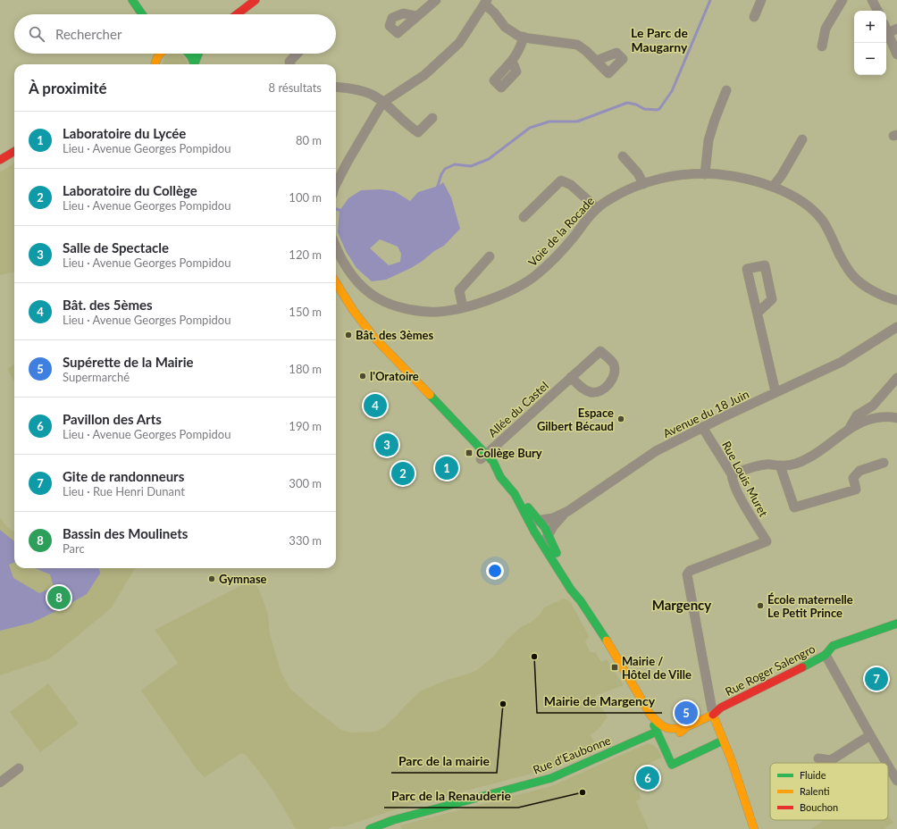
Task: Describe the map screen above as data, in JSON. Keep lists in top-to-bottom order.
{
  "streets": {
    "main road": ["Rue Roger Salengro", "Rue d'Eaubonne"],
    "street": [
      "Voie de la Rocade",
      "Allée du Castel",
      "Avenue du 18 Juin",
      "Rue Louis Muret"
    ]
  },
  "crossings": [
    ["Avenue du 18 Juin", "Rue Louis Muret"],
    ["Rue Louis Muret", "Rue Roger Salengro"]
  ],
  "districts": ["Le Parc de Maugarny", "Margency"],
  "places": {
    "other": [
      "Bât. des 3èmes",
      "l'Oratoire",
      "Espace Gilbert Bécaud",
      "Gymnase",
      "École maternelle Le Petit Prince",
      "Mairie de Margency",
      "Parc de la mairie",
      "Parc de la Renauderie"
    ],
    "transit": ["Collège Bury", "Mairie / Hôtel de Ville"]
  },
  "legend": ["Fluide", "Ralenti", "Bouchon"],
  "page": {
    "map_buttons": ["+", "−"],
    "search": "Rechercher",
    "heading": ["À proximité", "8 résultats"],
    "list": [
      {
        "mark": "1",
        "name": "Laboratoire du Lycée",
        "note": "Lieu · Avenue Georges Pompidou",
        "value": "80 m"
      },
      {
        "mark": "2",
        "name": "Laboratoire du Collège",
        "note": "Lieu · Avenue Georges Pompidou",
        "value": "100 m"
      },
      {
        "mark": "3",
        "name": "Salle de Spectacle",
        "note": "Lieu · Avenue Georges Pompidou",
        "value": "120 m"
      },
      {
        "mark": "4",
        "name": "Bât. des 5èmes",
        "note": "Lieu · Avenue Georges Pompidou",
        "value": "150 m"
      },
      {
        "mark": "5",
        "name": "Supérette de la Mairie",
        "note": "Supermarché",
        "value": "180 m"
      },
      {
        "mark": "6",
        "name": "Pavillon des Arts",
        "note": "Lieu · Avenue Georges Pompidou",
        "value": "190 m"
      },
      {
        "mark": "7",
        "name": "Gite de randonneurs",
        "note": "Lieu · Rue Henri Dunant",
        "value": "300 m"
      },
      {
        "mark": "8",
        "name": "Bassin des Moulinets",
        "note": "Parc",
        "value": "330 m"
      }
    ],
    "pins": [
      "4",
      "3",
      "1",
      "2",
      "8",
      "7",
      "5",
      "6"
    ]
  }
}
